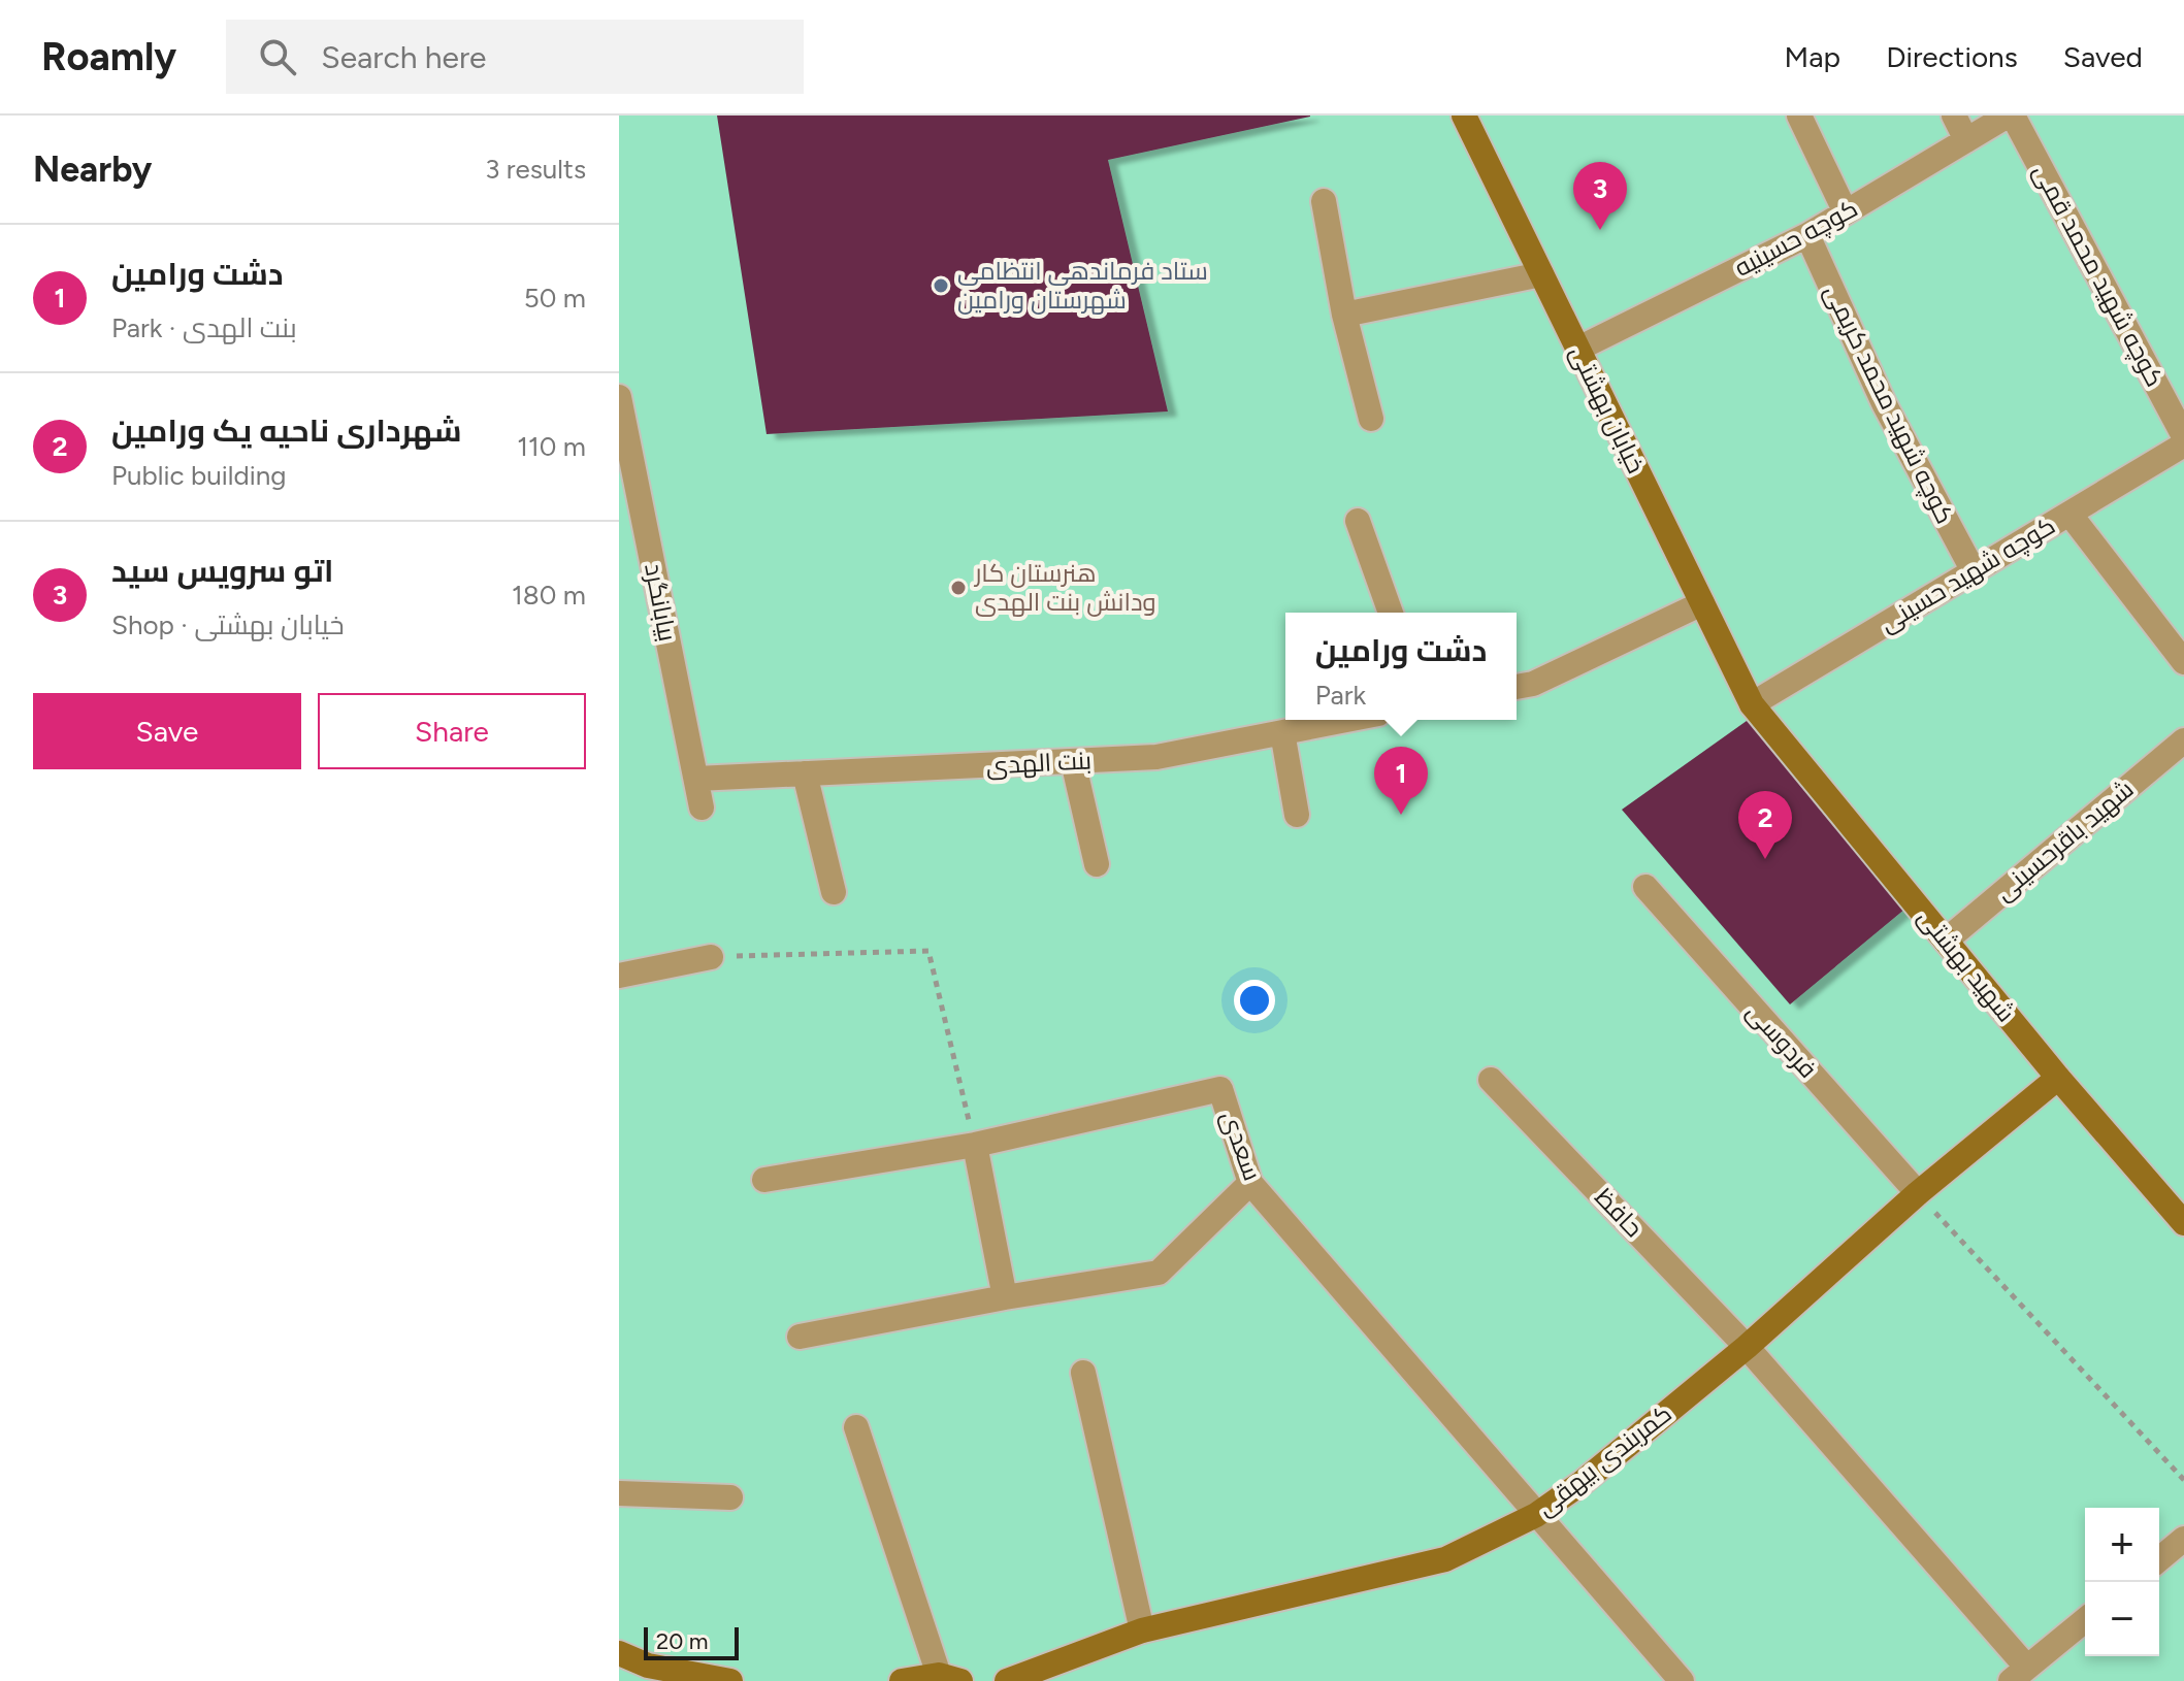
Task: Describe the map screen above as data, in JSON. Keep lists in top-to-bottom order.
{
  "streets": {
    "main road": ["خیابان بهشتی", "شهید بهشتی", "کمربندی بیهقی"],
    "street": [
      "کوچه حسینیه",
      "کوچه شهید محمد قمی",
      "کوچه شهید محمد کریمی",
      "کوچه شهید حسینی",
      "بیابانگرد",
      "بنت الهدی",
      "شهید باقرحسینی",
      "فردوسی",
      "سعدی",
      "حافظ"
    ]
  },
  "crossings": [
    ["کوچه حسینیه", "کوچه شهید محمد قمی"],
    ["کوچه حسینیه", "کوچه شهید محمد کریمی"],
    ["کوچه حسینیه", "خیابان بهشتی"],
    ["کوچه شهید محمد کریمی", "کوچه شهید حسینی"],
    ["خیابان بهشتی", "کوچه شهید حسینی"],
    ["خیابان بهشتی", "شهید بهشتی"],
    ["کوچه شهید حسینی", "شهید بهشتی"],
    ["بیابانگرد", "بنت الهدی"],
    ["شهید باقرحسینی", "شهید بهشتی"],
    ["شهید بهشتی", "کمربندی بیهقی"],
    ["فردوسی", "کمربندی بیهقی"],
    ["سعدی", "کمربندی بیهقی"],
    ["حافظ", "کمربندی بیهقی"]
  ],
  "places": ["ستاد فرماندهی انتظامی شهرستان ورامین", "هنرستان کار ودانش بنت الهدی"],
  "scale_bar": "20 m",
  "page": {
    "header": "Roamly",
    "search": "Search here",
    "nav": ["Map", "Directions", "Saved"],
    "heading": ["Nearby", "3 results"],
    "pins": ["3", "1", "2"],
    "list": [
      {
        "mark": "1",
        "name": "دشت ورامین",
        "note": "Park · بنت الهدی",
        "value": "50 m"
      },
      {
        "mark": "2",
        "name": "شهرداری ناحیه یک ورامین",
        "note": "Public building",
        "value": "110 m"
      },
      {
        "mark": "3",
        "name": "اتو سرویس سید",
        "note": "Shop · خیابان بهشتی",
        "value": "180 m"
      }
    ],
    "popup": ["دشت ورامین", "Park"],
    "buttons": ["Save", "Share"],
    "map_buttons": ["+", "−"],
    "scale": "20 m"
  }
}
